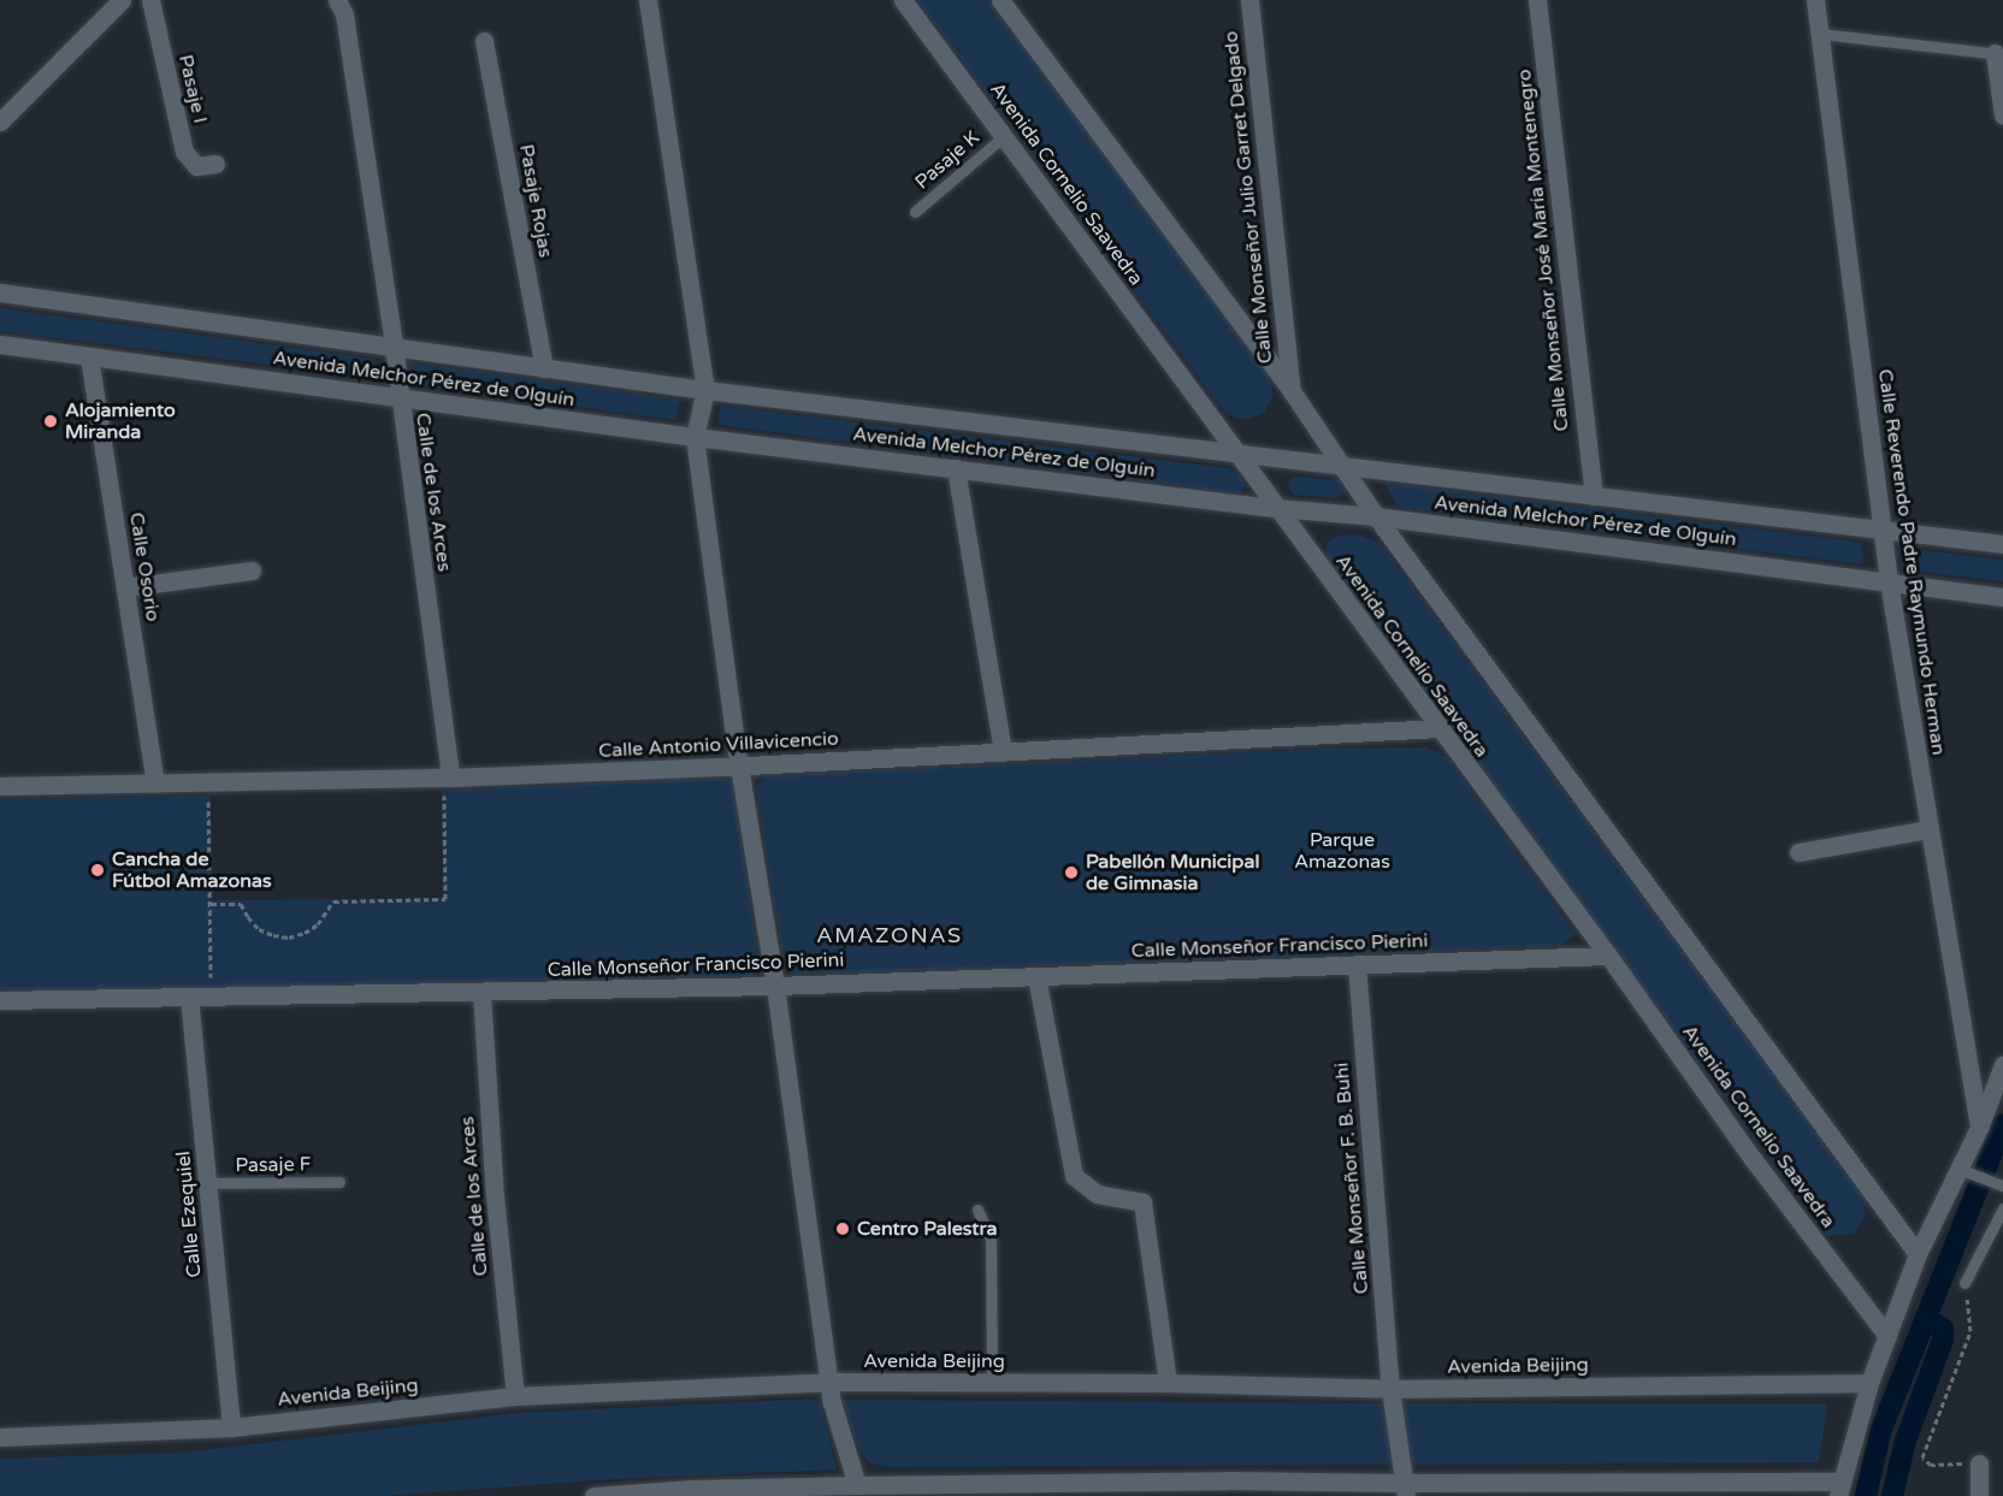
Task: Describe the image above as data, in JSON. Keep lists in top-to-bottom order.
{
  "streets": {
    "street": [
      "Pasaje I",
      "Avenida Cornelio Saavedra",
      "Calle Monseñor Julio Garret Delgado",
      "Pasaje Rojas",
      "Calle Monseñor José María Montenegro",
      "Avenida Melchor Pérez de Olguín",
      "Calle de los Arces",
      "Calle Reverendo Padre Raymundo Herman",
      "Calle Osorio",
      "Calle Antonio Villavicencio",
      "Calle Monseñor Francisco Pierini",
      "Calle Monseñor F. B. Buhi",
      "Calle Ezequiel",
      "Avenida Beijing"
    ],
    "lane": ["Pasaje K", "Pasaje F"]
  },
  "crossings": [
    ["Pasaje K", "Avenida Cornelio Saavedra"],
    ["Avenida Cornelio Saavedra", "Avenida Melchor Pérez de Olguín"],
    ["Avenida Cornelio Saavedra", "Calle Antonio Villavicencio"],
    ["Avenida Cornelio Saavedra", "Calle Monseñor Francisco Pierini"],
    ["Pasaje Rojas", "Avenida Melchor Pérez de Olguín"],
    ["Calle Monseñor José María Montenegro", "Avenida Melchor Pérez de Olguín"],
    ["Avenida Melchor Pérez de Olguín", "Calle de los Arces"],
    ["Avenida Melchor Pérez de Olguín", "Calle Reverendo Padre Raymundo Herman"],
    ["Avenida Melchor Pérez de Olguín", "Calle Osorio"],
    ["Calle de los Arces", "Calle Antonio Villavicencio"],
    ["Calle de los Arces", "Calle Monseñor Francisco Pierini"],
    ["Calle de los Arces", "Avenida Beijing"],
    ["Calle Osorio", "Calle Antonio Villavicencio"],
    ["Calle Monseñor Francisco Pierini", "Calle Monseñor F. B. Buhi"],
    ["Calle Monseñor Francisco Pierini", "Calle Ezequiel"],
    ["Pasaje F", "Calle Ezequiel"],
    ["Calle Monseñor F. B. Buhi", "Avenida Beijing"],
    ["Calle Ezequiel", "Avenida Beijing"]
  ],
  "districts": ["AMAZONAS"],
  "parks": ["Parque Amazonas"],
  "places": [
    "Alojamiento Miranda",
    "Cancha de Fútbol Amazonas",
    "Pabellón Municipal de Gimnasia",
    "Centro Palestra"
  ]
}
